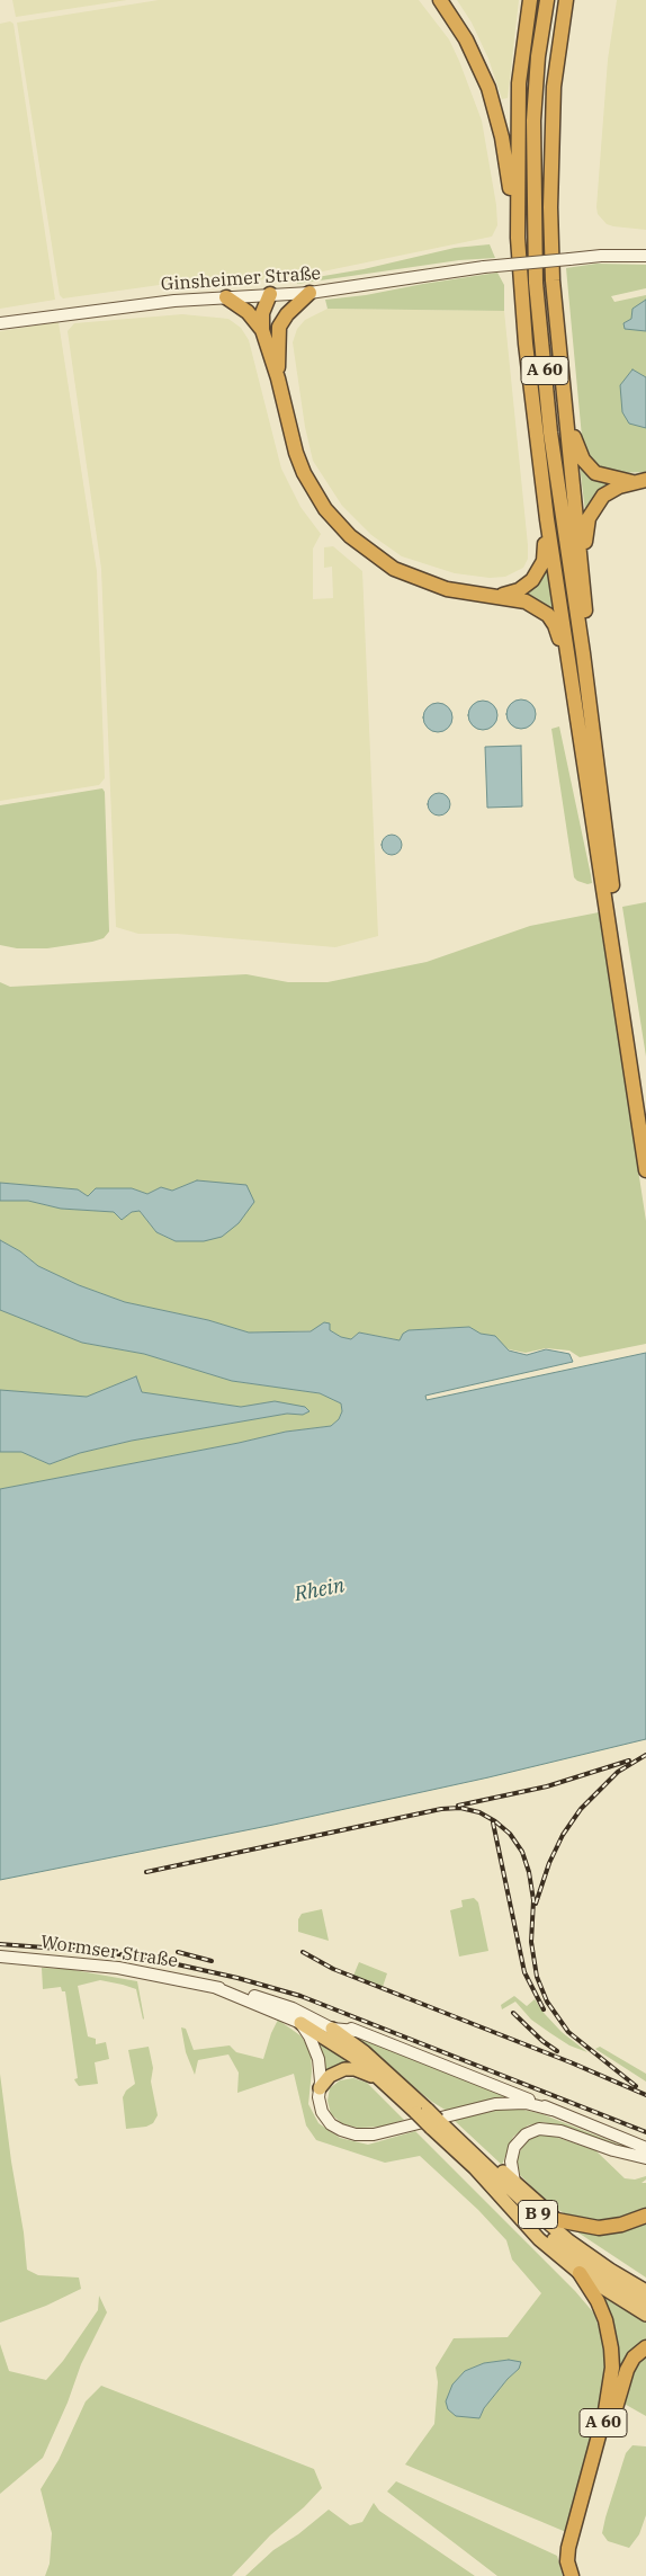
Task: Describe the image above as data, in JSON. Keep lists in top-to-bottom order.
{
  "streets": {
    "highway": ["A 60", "B 9"],
    "main road": ["Ginsheimer Straße", "Wormser Straße"]
  },
  "crossings": [
    ["Wormser Straße", "B 9"]
  ],
  "water": ["Rhein"]
}
